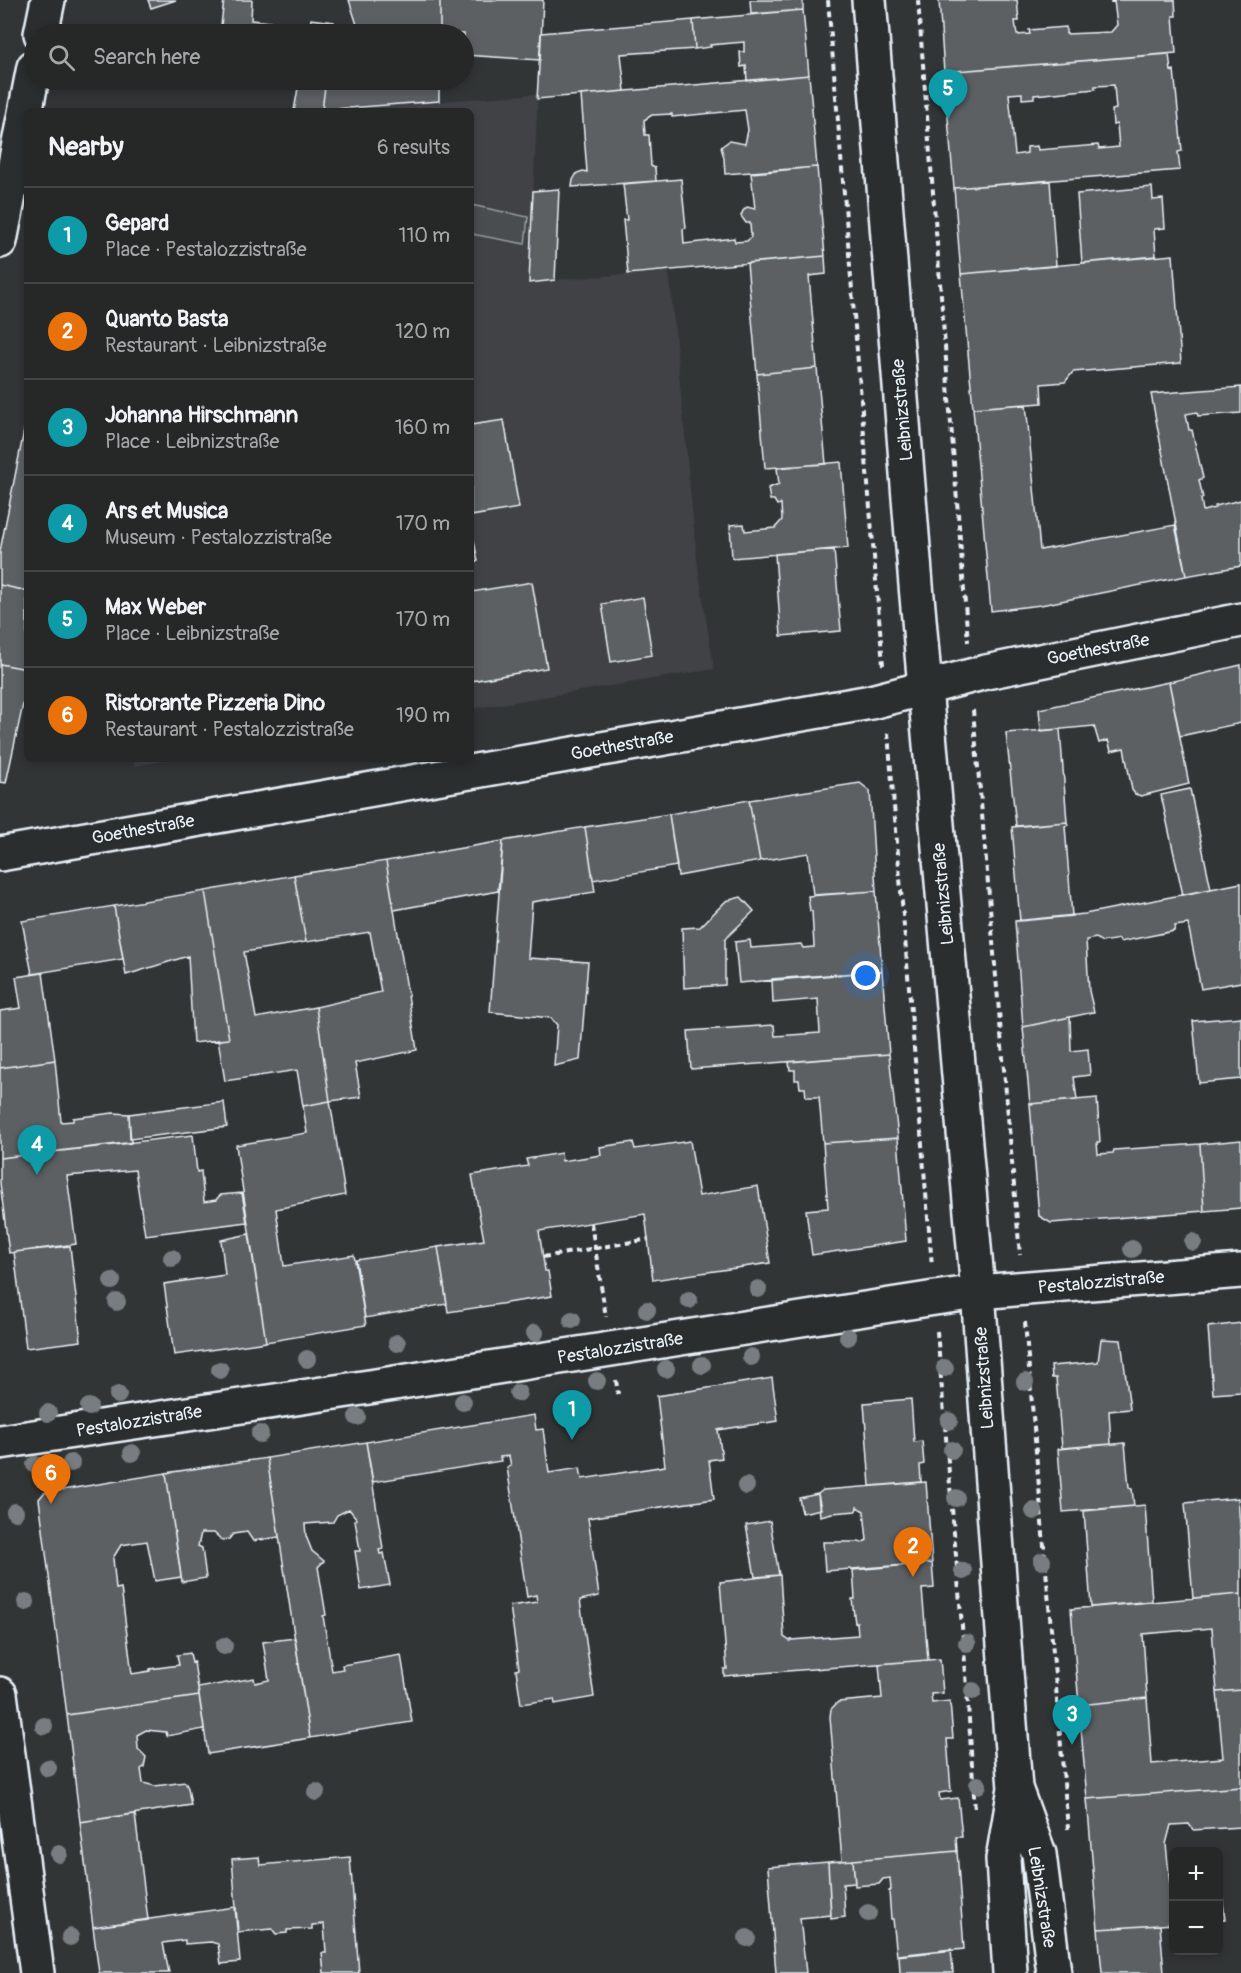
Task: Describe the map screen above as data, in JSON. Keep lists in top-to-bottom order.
{
  "streets": {
    "street": ["Leibnizstraße", "Goethestraße", "Pestalozzistraße"]
  },
  "crossings": [
    ["Leibnizstraße", "Goethestraße"],
    ["Leibnizstraße", "Pestalozzistraße"]
  ],
  "page": {
    "search": "Search here",
    "pins": [
      "5",
      "4",
      "1",
      "6",
      "2",
      "3"
    ],
    "heading": ["Nearby", "6 results"],
    "list": [
      {
        "mark": "1",
        "name": "Gepard",
        "note": "Place · Pestalozzistraße",
        "value": "110 m"
      },
      {
        "mark": "2",
        "name": "Quanto Basta",
        "note": "Restaurant · Leibnizstraße",
        "value": "120 m"
      },
      {
        "mark": "3",
        "name": "Johanna Hirschmann",
        "note": "Place · Leibnizstraße",
        "value": "160 m"
      },
      {
        "mark": "4",
        "name": "Ars et Musica",
        "note": "Museum · Pestalozzistraße",
        "value": "170 m"
      },
      {
        "mark": "5",
        "name": "Max Weber",
        "note": "Place · Leibnizstraße",
        "value": "170 m"
      },
      {
        "mark": "6",
        "name": "Ristorante Pizzeria Dino",
        "note": "Restaurant · Pestalozzistraße",
        "value": "190 m"
      }
    ],
    "map_buttons": ["+", "−"]
  }
}
